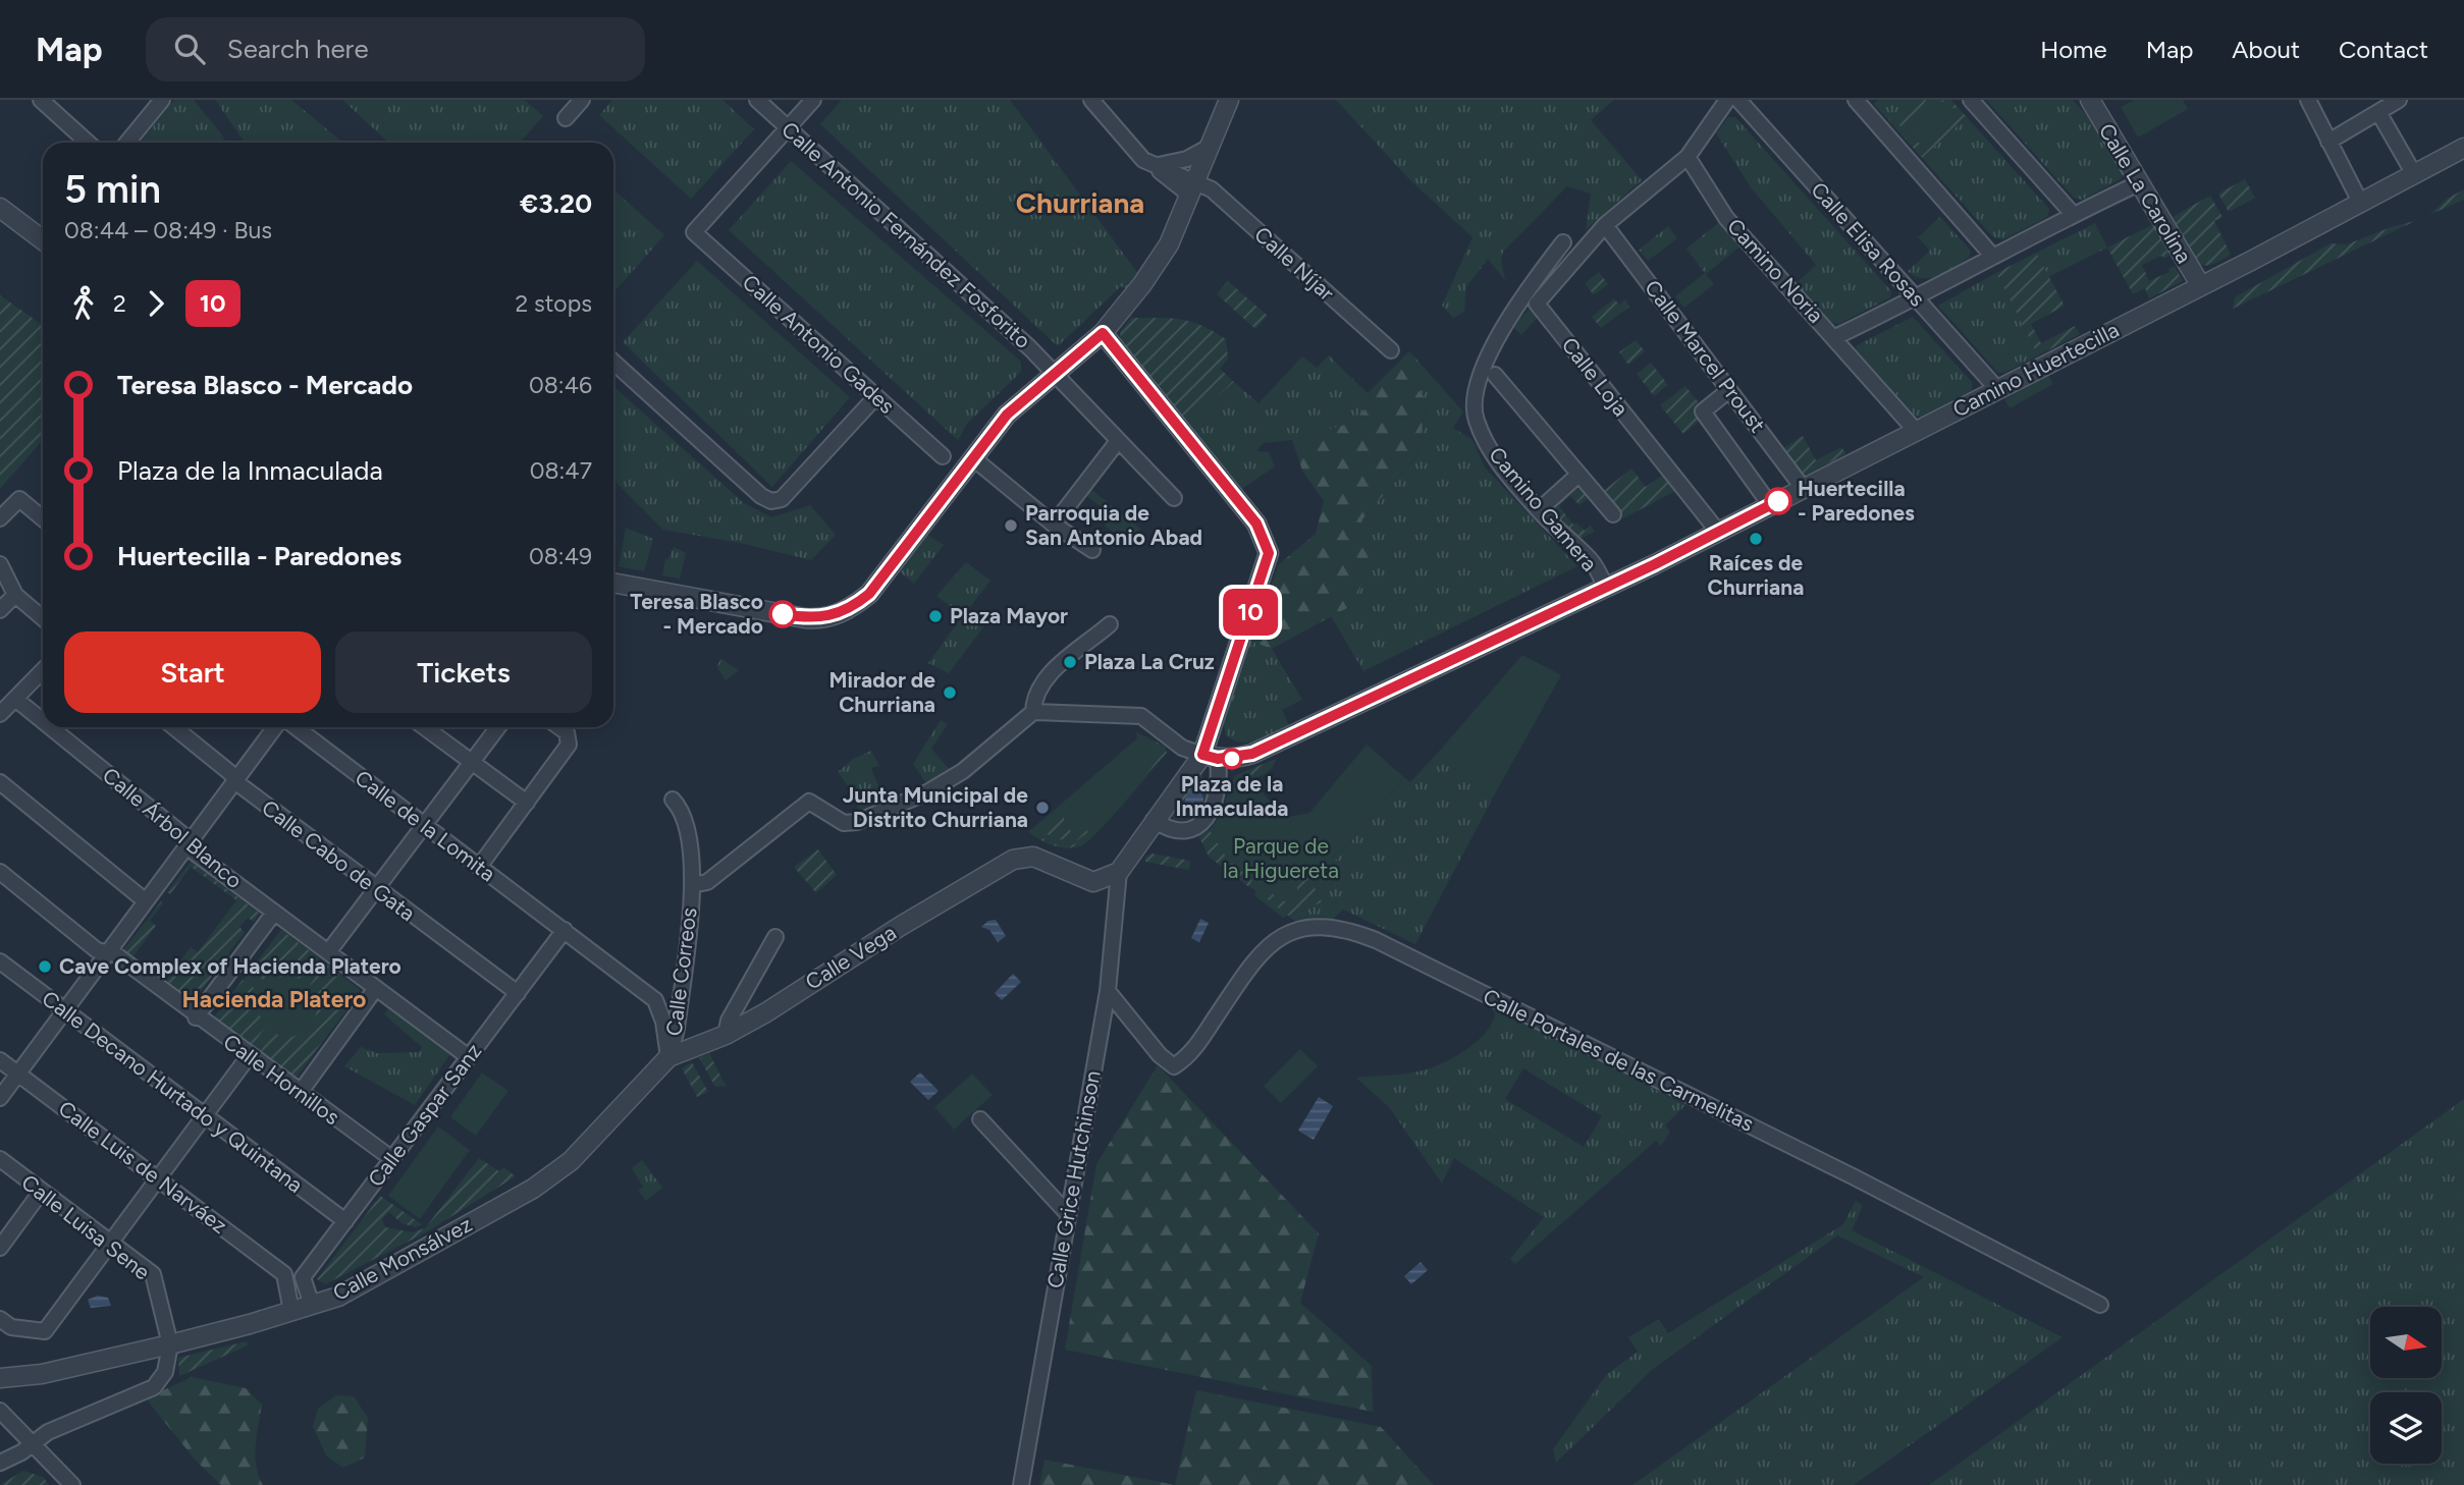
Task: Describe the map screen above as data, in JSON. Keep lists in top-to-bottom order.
{
  "streets": {
    "street": [
      "Calle La Carolina",
      "Calle Antonio Fernández Fosforito",
      "Calle Elisa Rosas",
      "Calle Níjar",
      "Camino Noria",
      "Calle Antonio Gades",
      "Calle Marcel Proust",
      "Camino Huertecilla",
      "Calle Loja",
      "Camino Gamera",
      "Calle de la Lomita",
      "Calle Árbol Blanco",
      "Calle Cabo de Gata",
      "Calle Vega",
      "Calle Correos",
      "Calle Portales de las Carmelitas",
      "Calle Hornillos",
      "Calle Decano Hurtado y Quintana",
      "Calle Gaspar Sanz",
      "Calle Luis de Narváez",
      "Calle Grice Hutchinson",
      "Calle Luisa Sene",
      "Calle Monsálvez"
    ]
  },
  "crossings": [
    ["Calle La Carolina", "Camino Huertecilla"],
    ["Calle Antonio Fernández Fosforito", "Calle Antonio Gades"],
    ["Calle Elisa Rosas", "Camino Huertecilla"],
    ["Camino Noria", "Camino Huertecilla"],
    ["Calle Marcel Proust", "Camino Huertecilla"],
    ["Calle Marcel Proust", "Calle Loja"],
    ["Camino Huertecilla", "Calle Loja"],
    ["Camino Huertecilla", "Camino Gamera"],
    ["Calle de la Lomita", "Calle Vega"],
    ["Calle de la Lomita", "Calle Correos"],
    ["Calle de la Lomita", "Calle Gaspar Sanz"],
    ["Calle de la Lomita", "Calle Monsálvez"],
    ["Calle Árbol Blanco", "Calle Gaspar Sanz"],
    ["Calle Cabo de Gata", "Calle Gaspar Sanz"],
    ["Calle Vega", "Calle Correos"],
    ["Calle Vega", "Calle Grice Hutchinson"],
    ["Calle Vega", "Calle Monsálvez"],
    ["Calle Correos", "Calle Monsálvez"],
    ["Calle Portales de las Carmelitas", "Calle Grice Hutchinson"],
    ["Calle Hornillos", "Calle Gaspar Sanz"],
    ["Calle Decano Hurtado y Quintana", "Calle Gaspar Sanz"],
    ["Calle Gaspar Sanz", "Calle Luis de Narváez"],
    ["Calle Luisa Sene", "Calle Monsálvez"]
  ],
  "districts": ["Churriana", "Hacienda Platero"],
  "parks": ["Parque de la Higuereta"],
  "places": [
    "Huertecilla - Paredones",
    "Parroquia de San Antonio Abad",
    "Raíces de Churriana",
    "Teresa Blasco - Mercado",
    "Plaza Mayor",
    "Plaza La Cruz",
    "Mirador de Churriana",
    "Plaza de la Inmaculada",
    "Junta Municipal de Distrito Churriana",
    "Cave Complex of Hacienda Platero"
  ],
  "lines": ["bus line 10"],
  "north": "right",
  "page": {
    "header": "Map",
    "search": "Search here",
    "nav": [
      "Home",
      "Map",
      "About",
      "Contact"
    ],
    "on_map": "10",
    "heading": ["5 min", "08:44 – 08:49 · Bus", "€3.20"],
    "legs": ["2", "10", "2 stops"],
    "list": [
      {
        "name": "Teresa Blasco - Mercado",
        "value": "08:46"
      },
      {
        "name": "Plaza de la Inmaculada",
        "value": "08:47"
      },
      {
        "name": "Huertecilla - Paredones",
        "value": "08:49"
      }
    ],
    "buttons": ["Start", "Tickets"]
  }
}
